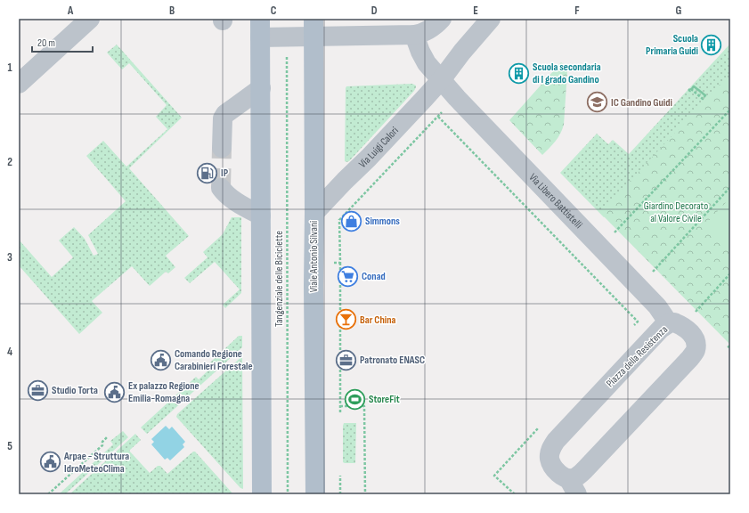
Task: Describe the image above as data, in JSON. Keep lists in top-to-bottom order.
{
  "streets": {
    "main road": ["Viale Antonio Silvani"],
    "street": ["Via Luigi Calori", "Via Libero Battistelli", "Piazza della Resistenza"],
    "path": ["Tangenziale delle Biciclette"]
  },
  "crossings": [
    ["Via Luigi Calori", "Via Libero Battistelli"],
    ["Via Luigi Calori", "Viale Antonio Silvani"],
    ["Via Libero Battistelli", "Piazza della Resistenza"]
  ],
  "parks": ["Giardino Decorato al Valore Civile"],
  "places": {
    "building": ["Scuola Primaria Guidi", "Scuola secondaria di I grado Gandino"],
    "school or university": ["IC Gandino Guidi"],
    "fuel station": ["IP"],
    "shop": ["Simmons"],
    "supermarket": ["Conad"],
    "bar": ["Bar China"],
    "public building": ["Comando Regione Carabinieri Forestale", "Ex palazzo Regione Emilia-Romagna", "Arpae - Struttura IdroMeteoClima"],
    "office": ["Patronato ENASC", "Studio Torta"],
    "sports": ["StoreFit"]
  },
  "scale_bar": "20 m",
  "grid": {
    "columns": [
      "A",
      "B",
      "C",
      "D",
      "E",
      "F",
      "G"
    ],
    "rows": [
      "1",
      "2",
      "3",
      "4",
      "5"
    ]
  }
}
